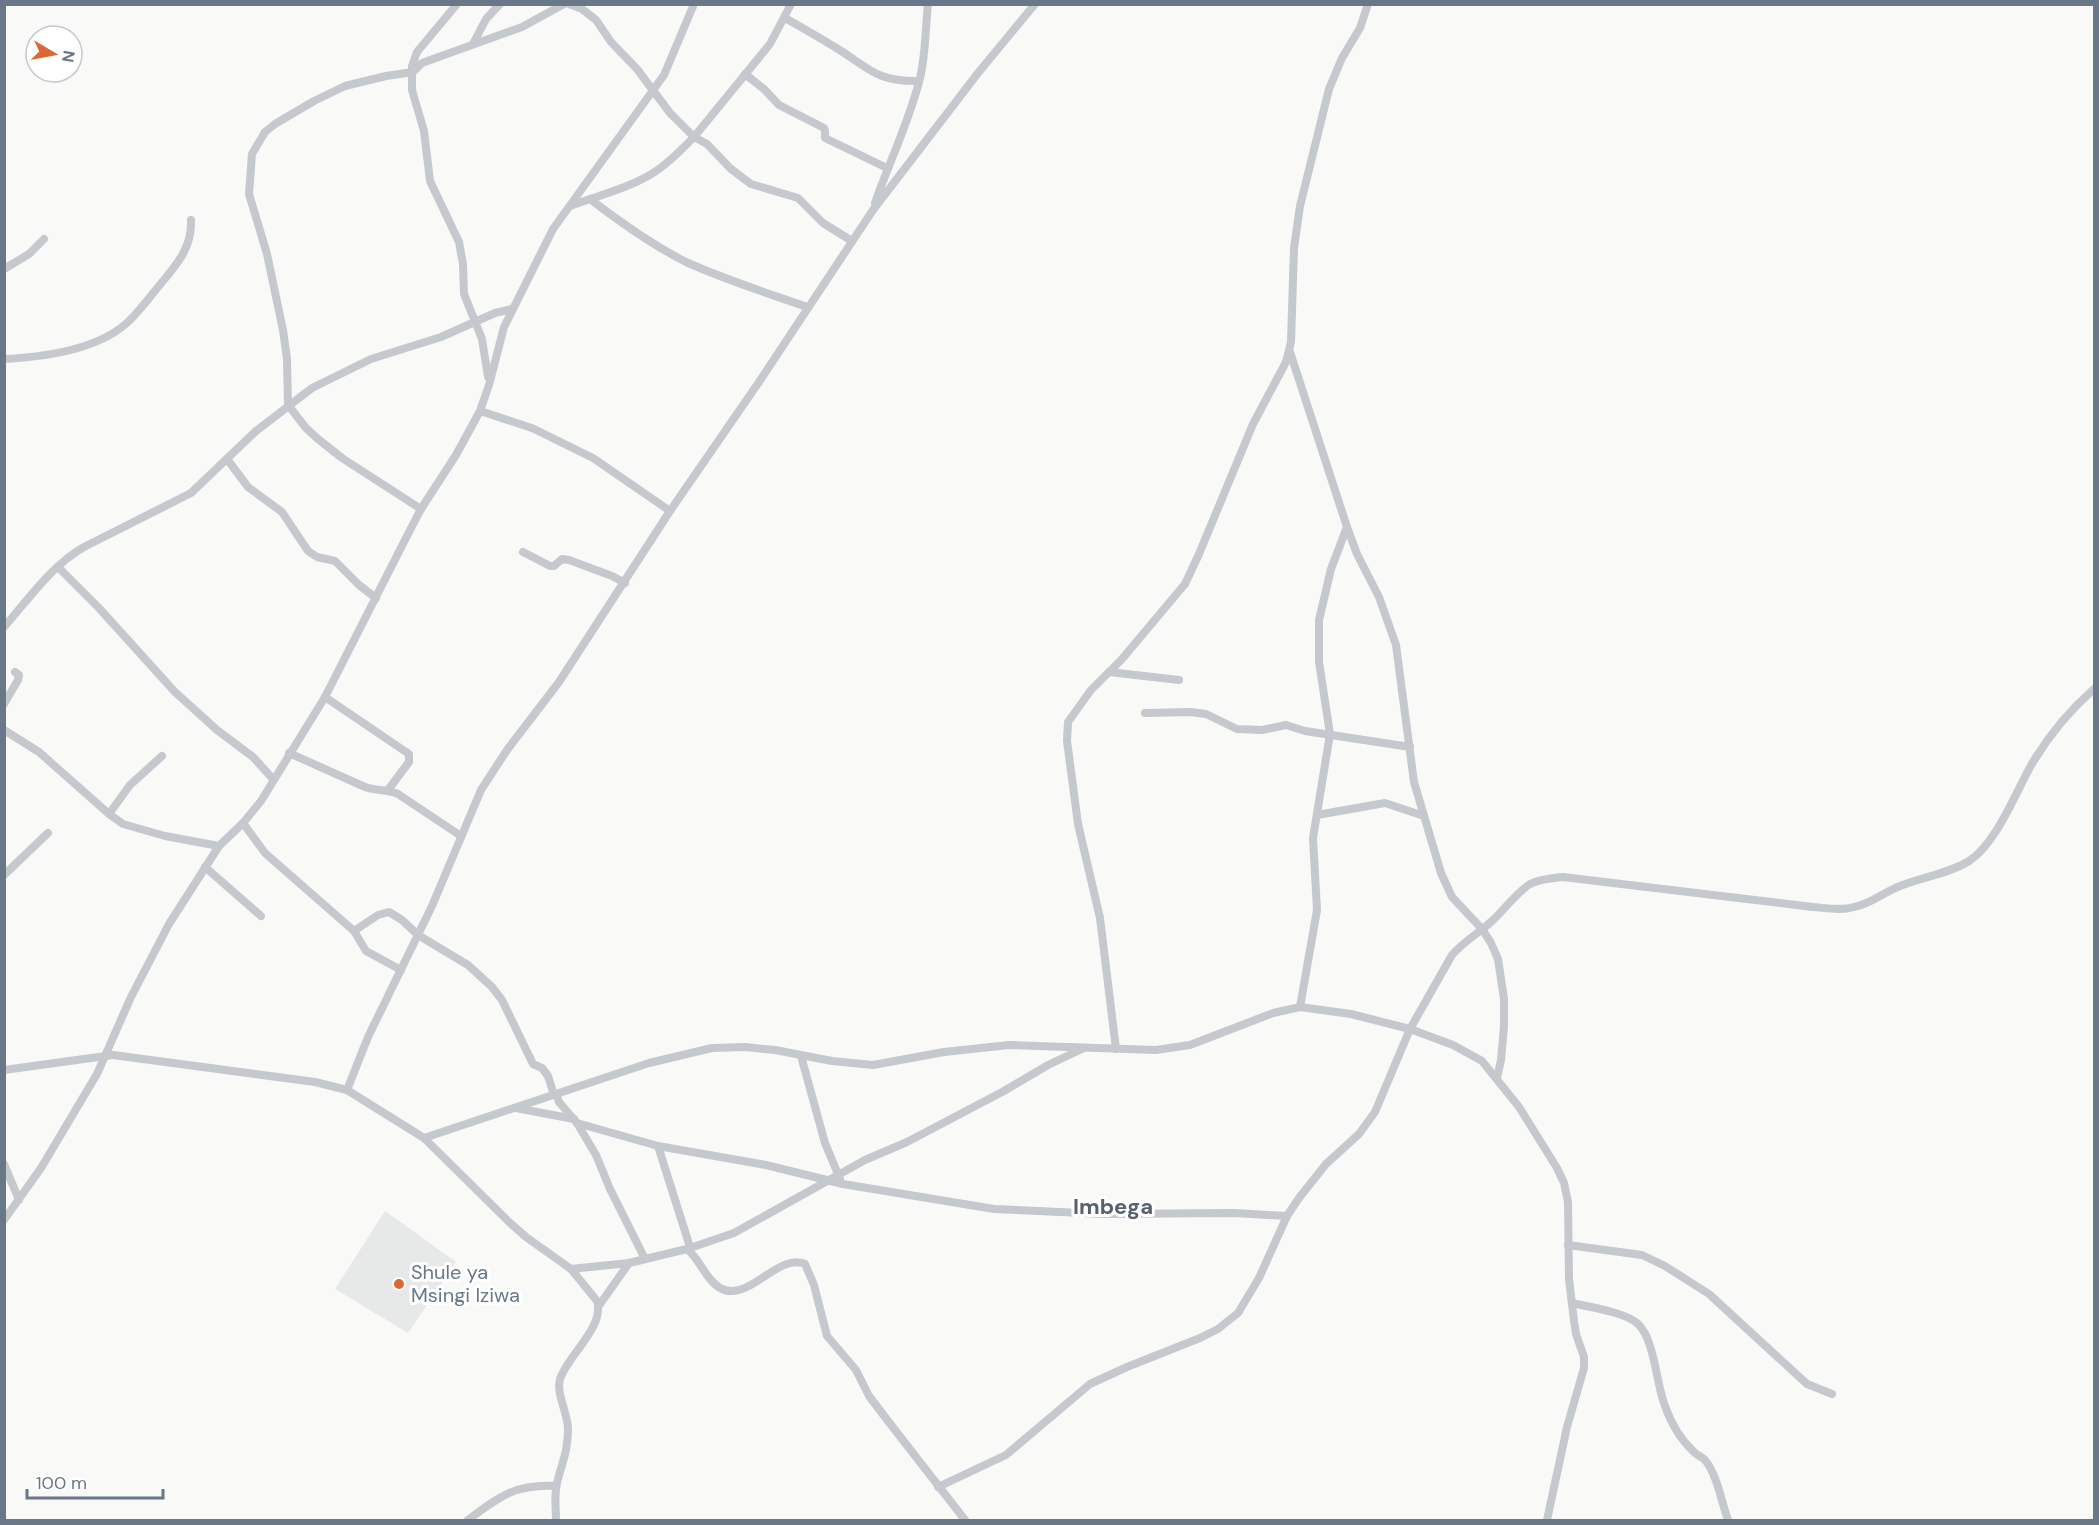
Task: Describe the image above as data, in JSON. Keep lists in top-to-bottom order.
{
  "districts": ["Imbega"],
  "places": ["Shule ya Msingi Iziwa"],
  "scale_bar": "100 m",
  "north": "right"
}
